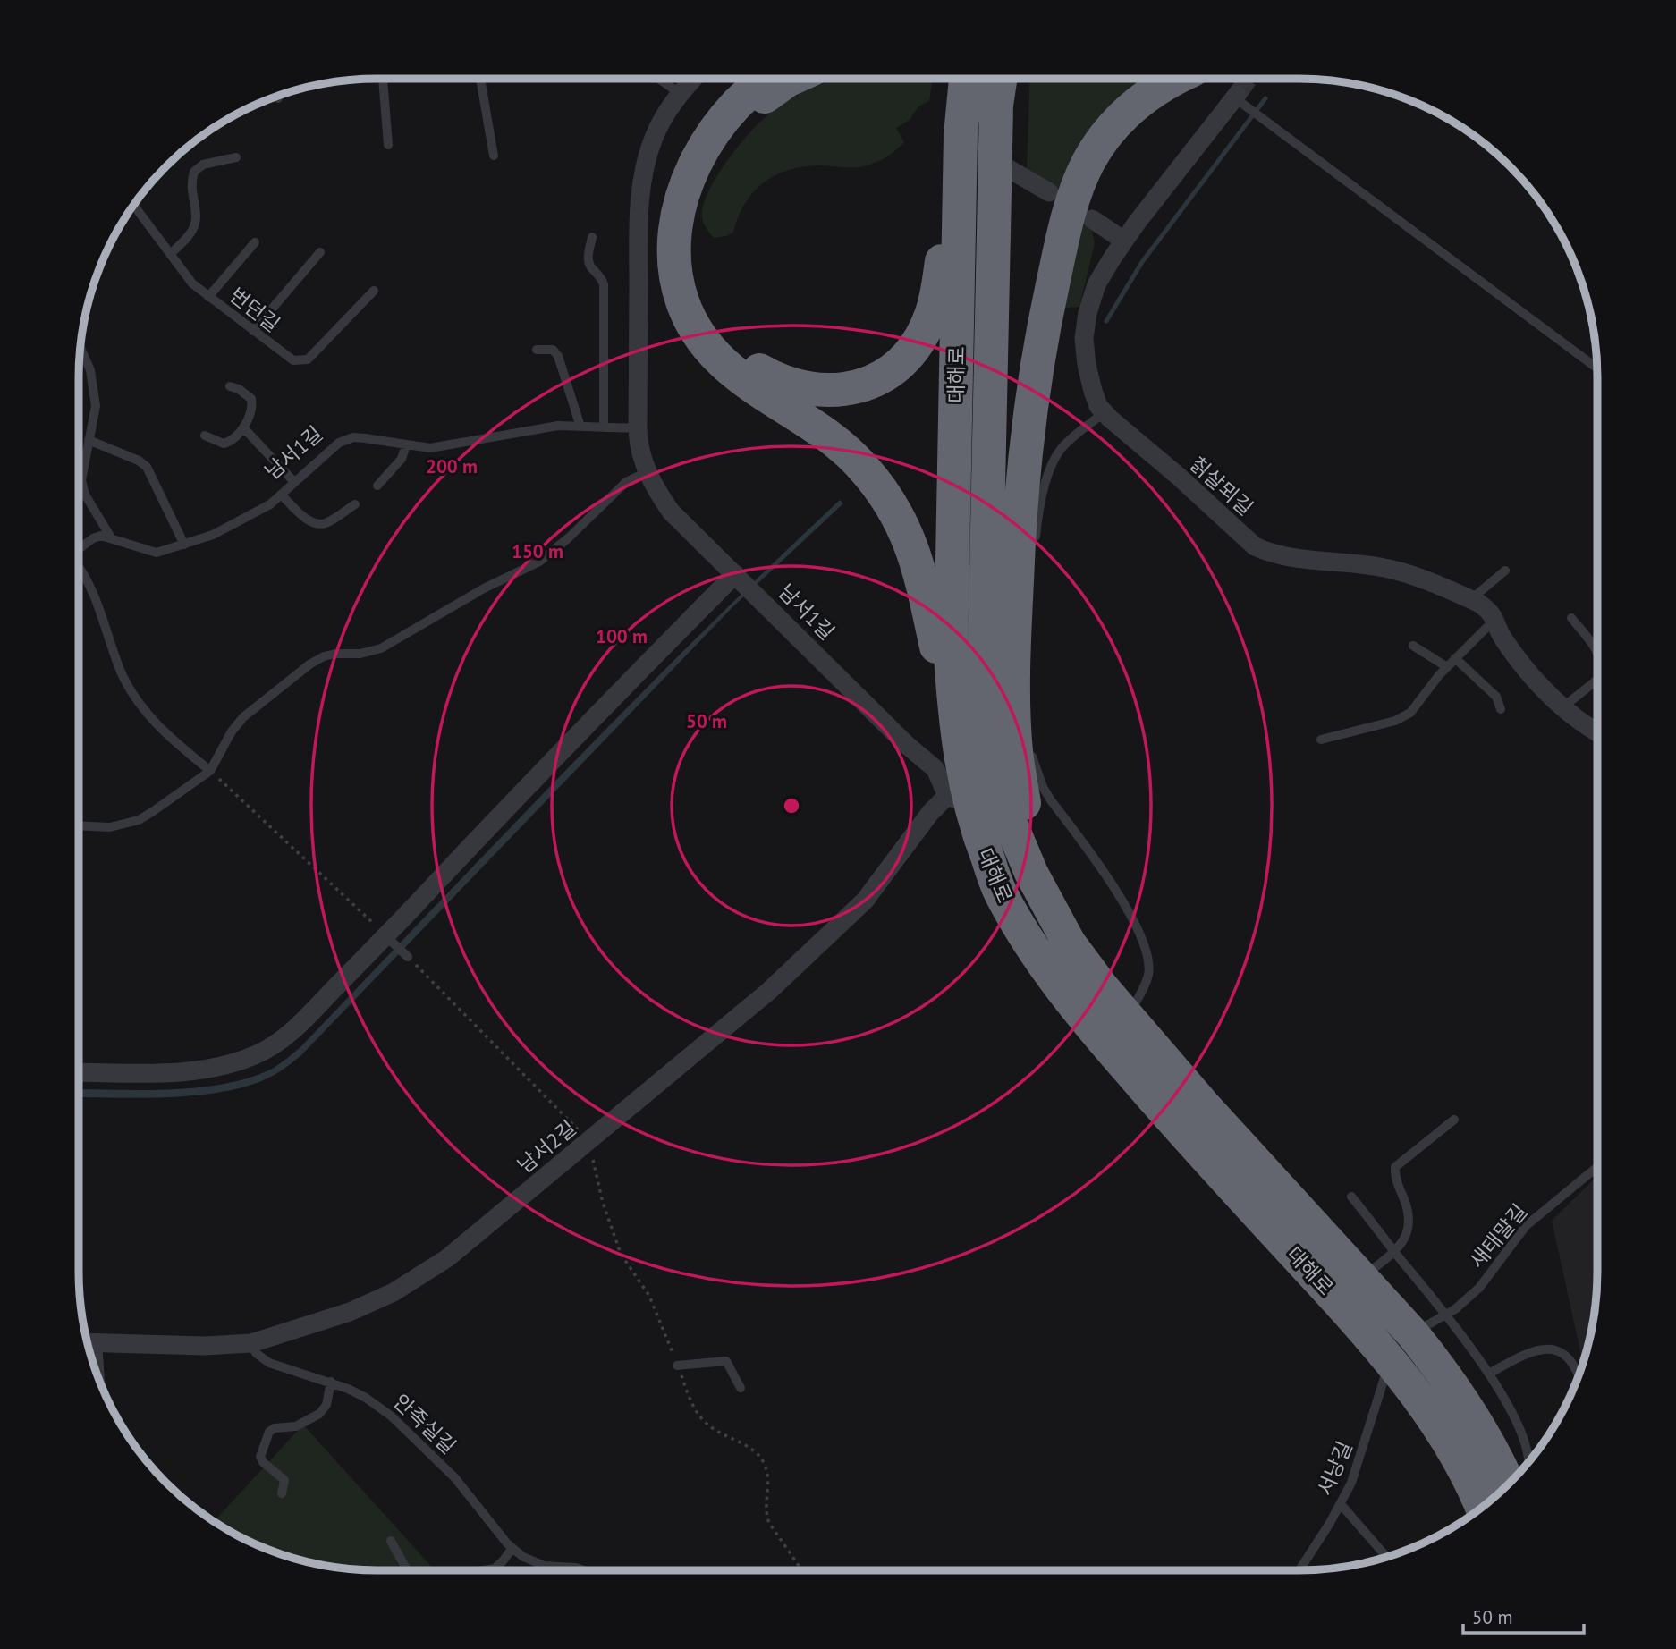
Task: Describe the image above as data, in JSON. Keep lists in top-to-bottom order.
{
  "streets": {
    "highway": ["대해로"],
    "street": ["남서1길", "칡살뫼길", "남서2길"],
    "lane": [
      "번던길",
      "새태말길",
      "안족실길",
      "서낭길"
    ]
  },
  "crossings": [
    ["대해로", "남서1길"],
    ["대해로", "남서2길"],
    ["대해로", "새태말길"],
    ["대해로", "서낭길"],
    ["남서1길", "남서2길"],
    ["남서2길", "안족실길"]
  ],
  "scale_bar": "50 m",
  "rings": [
    "200 m",
    "150 m",
    "100 m",
    "50 m"
  ]
}
